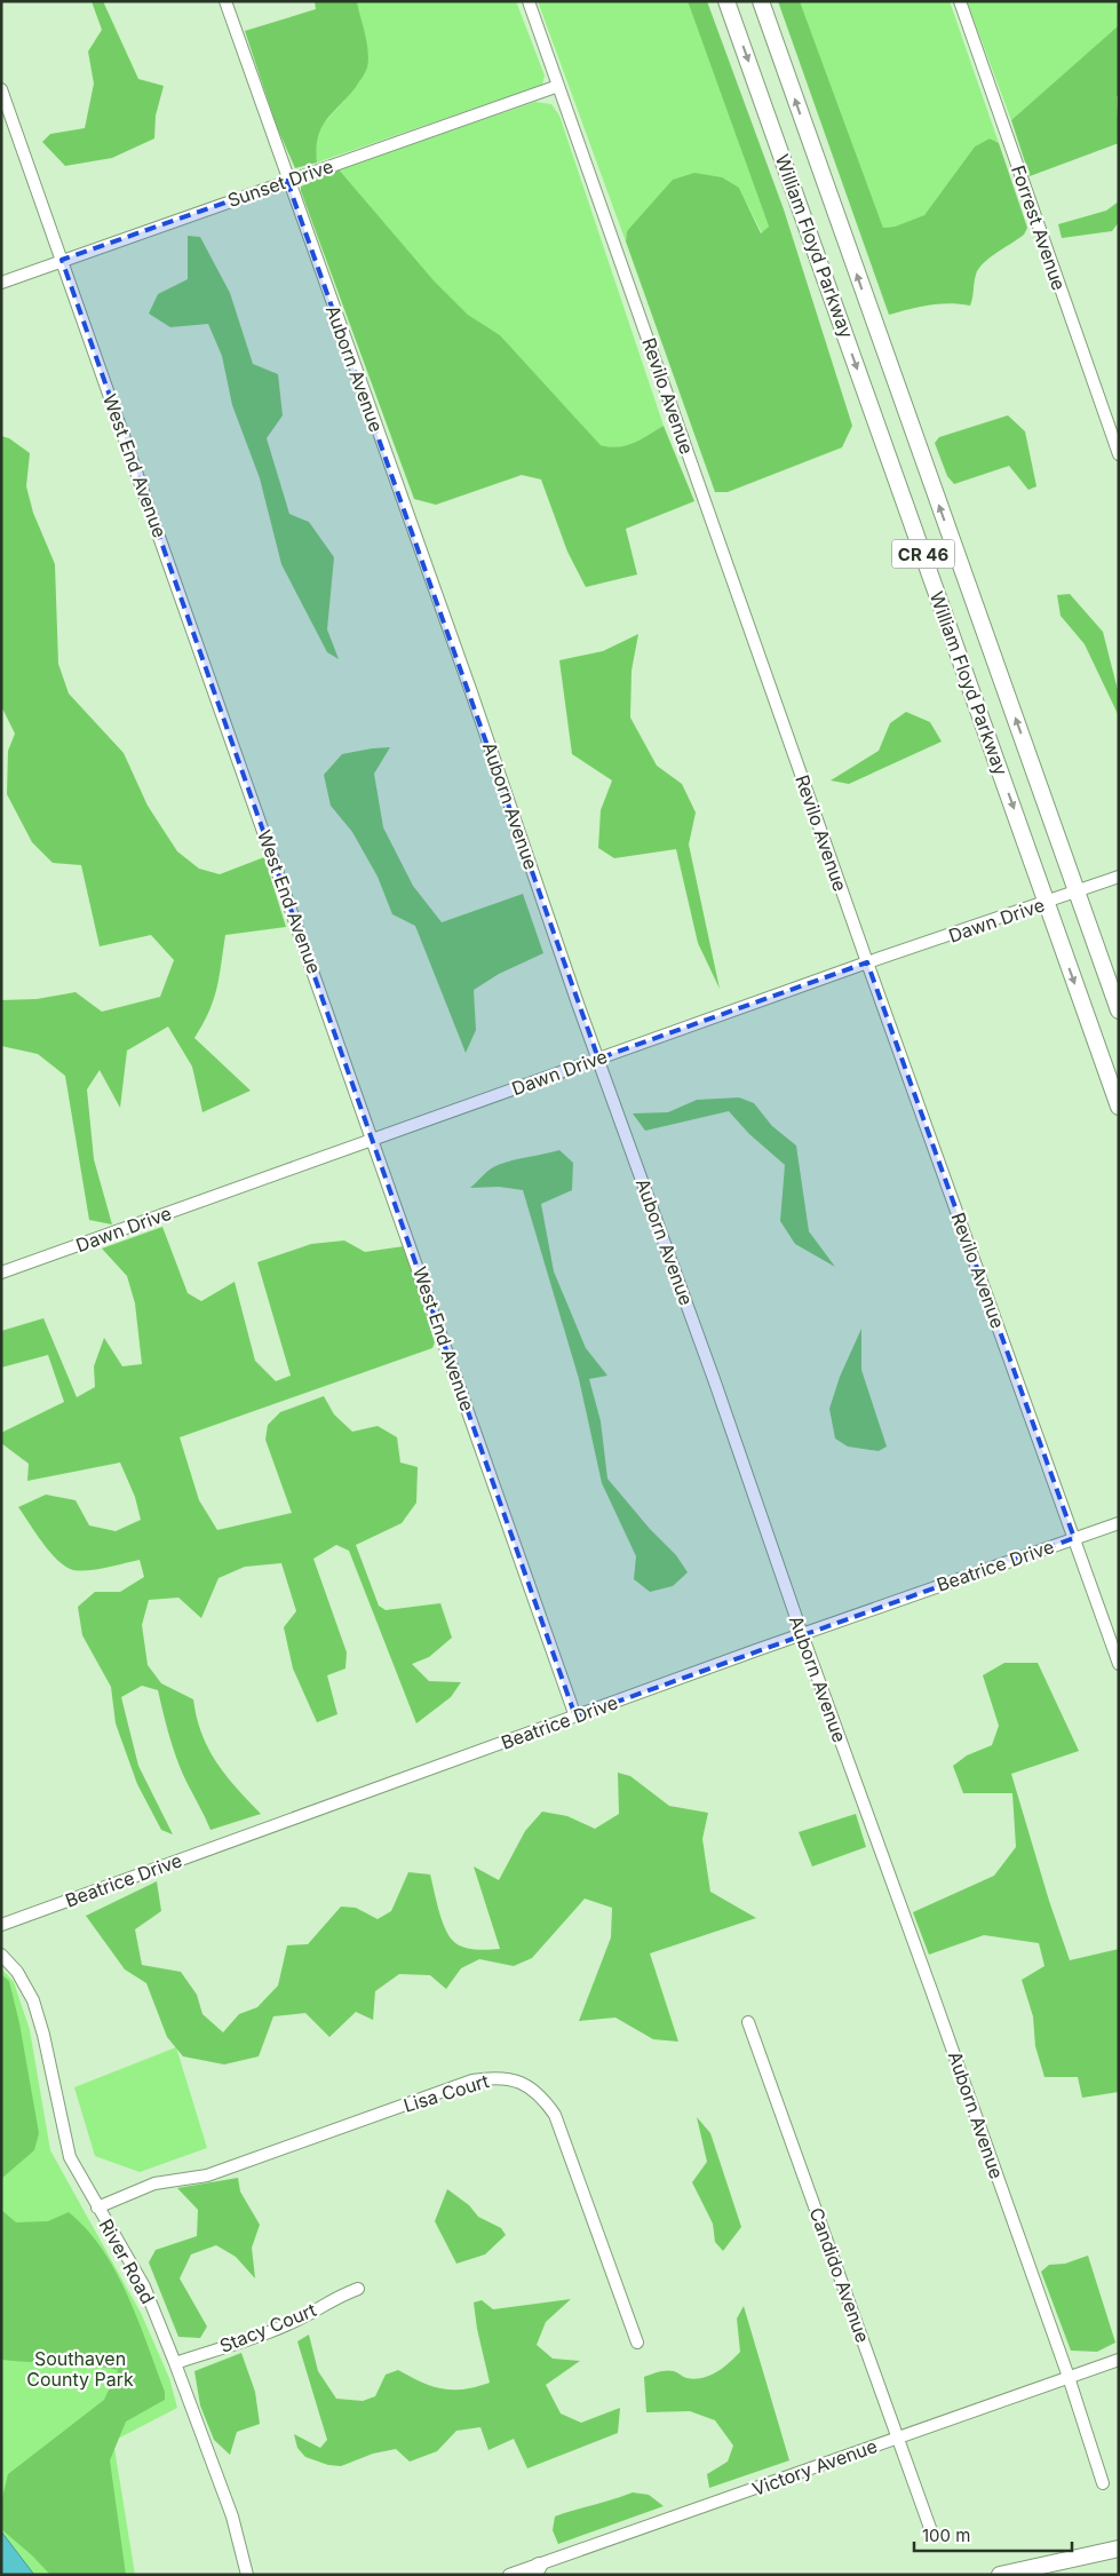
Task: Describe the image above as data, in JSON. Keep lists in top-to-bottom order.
{
  "streets": {
    "highway": ["William Floyd Parkway", "CR 46"],
    "street": [
      "Sunset Drive",
      "Forrest Avenue",
      "Auborn Avenue",
      "Revilo Avenue",
      "West End Avenue",
      "Dawn Drive",
      "Beatrice Drive",
      "Lisa Court",
      "River Road",
      "Candido Avenue",
      "Stacy Court",
      "Victory Avenue"
    ]
  },
  "crossings": [
    ["Sunset Drive", "Auborn Avenue"],
    ["Sunset Drive", "Revilo Avenue"],
    ["Sunset Drive", "West End Avenue"],
    ["William Floyd Parkway", "Dawn Drive"],
    ["Auborn Avenue", "Dawn Drive"],
    ["Auborn Avenue", "Beatrice Drive"],
    ["Auborn Avenue", "Victory Avenue"],
    ["Revilo Avenue", "Dawn Drive"],
    ["Revilo Avenue", "Beatrice Drive"],
    ["West End Avenue", "Dawn Drive"],
    ["West End Avenue", "Beatrice Drive"],
    ["Lisa Court", "River Road"],
    ["River Road", "Stacy Court"],
    ["Candido Avenue", "Victory Avenue"]
  ],
  "parks": ["Southaven County Park"],
  "scale_bar": "100 m"
}
